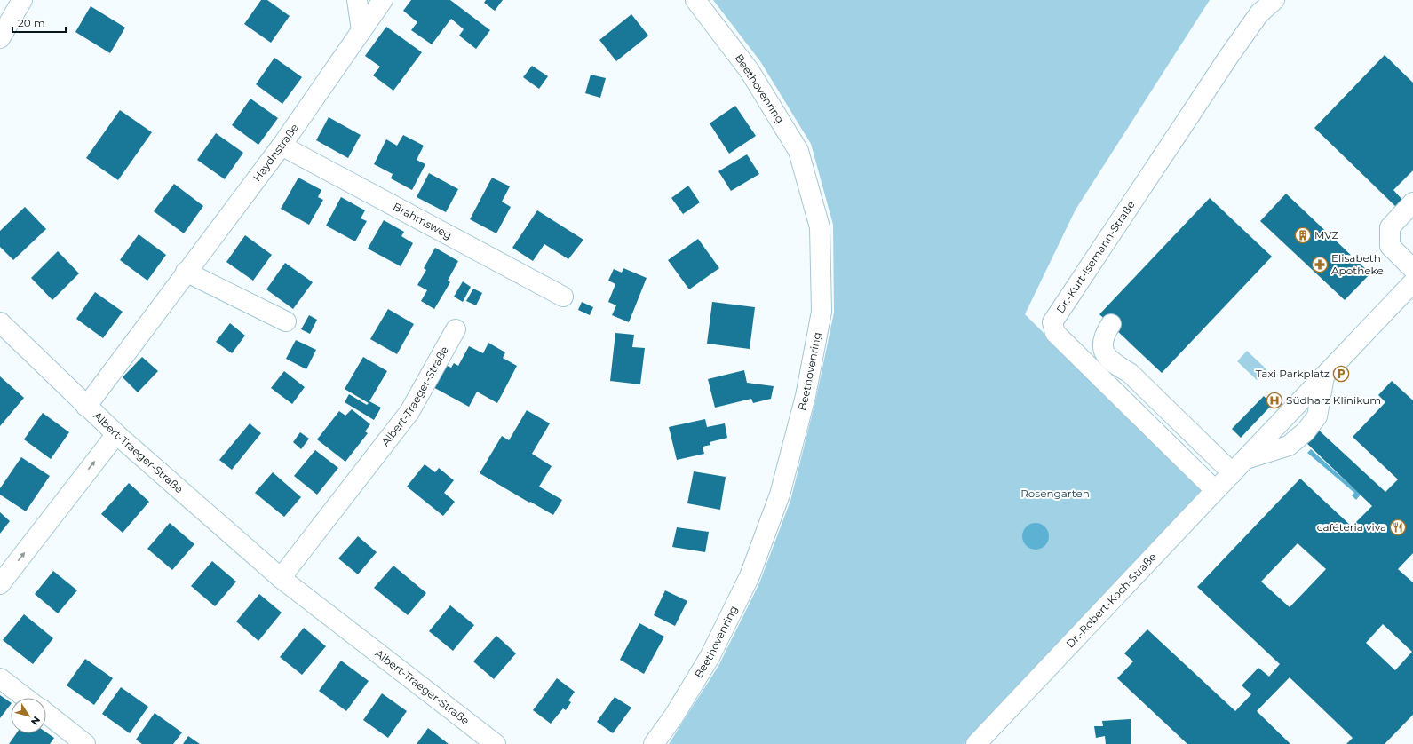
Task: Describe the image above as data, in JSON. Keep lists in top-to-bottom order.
{
  "streets": {
    "street": [
      "Beethovenring",
      "Haydnstraße",
      "Brahmsweg",
      "Dr.-Kurt-Isemann-Straße",
      "Albert-Traeger-Straße",
      "Dr.-Robert-Koch-Straße"
    ]
  },
  "crossings": [
    ["Haydnstraße", "Brahmsweg"],
    ["Haydnstraße", "Albert-Traeger-Straße"],
    ["Dr.-Kurt-Isemann-Straße", "Dr.-Robert-Koch-Straße"]
  ],
  "parks": ["Rosengarten"],
  "places": {
    "building": ["MVZ"],
    "pharmacy": ["Elisabeth Apotheke"],
    "parking": ["Taxi Parkplatz"],
    "hospital": ["Südharz Klinikum"],
    "restaurant": ["caféteria viva"]
  },
  "scale_bar": "20 m",
  "north": "bottom right"
}
